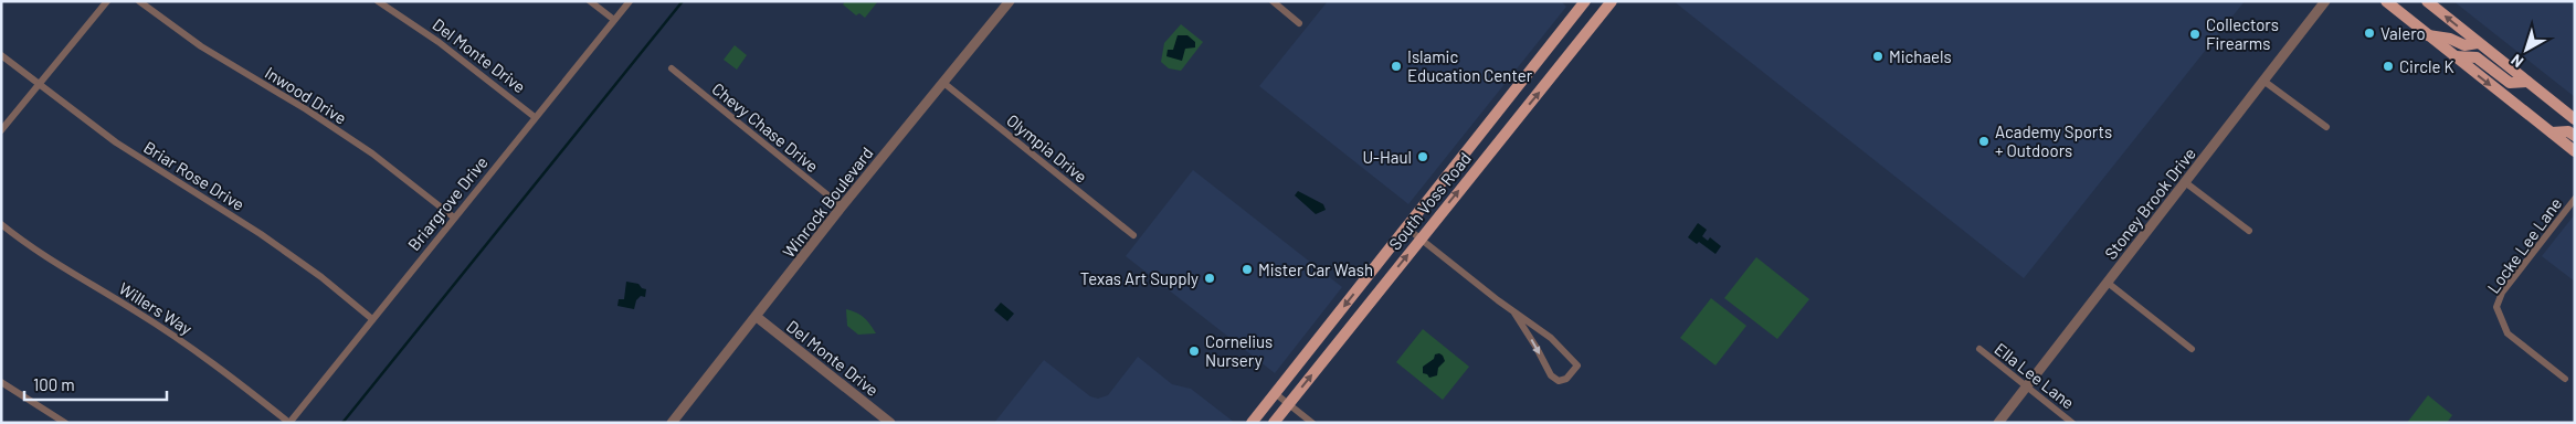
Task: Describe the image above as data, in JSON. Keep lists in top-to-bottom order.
{
  "streets": {
    "main road": ["South Voss Road"],
    "street": [
      "Del Monte Drive",
      "Inwood Drive",
      "Chevy Chase Drive",
      "Olympia Drive",
      "Briar Rose Drive",
      "Winrock Boulevard",
      "Briargrove Drive",
      "Stoney Brook Drive",
      "Locke Lee Lane",
      "Willers Way",
      "Ella Lee Lane"
    ]
  },
  "crossings": [
    ["Del Monte Drive", "Winrock Boulevard"],
    ["Del Monte Drive", "Briargrove Drive"],
    ["Inwood Drive", "Briargrove Drive"],
    ["Chevy Chase Drive", "Winrock Boulevard"],
    ["Olympia Drive", "Winrock Boulevard"],
    ["Briar Rose Drive", "Briargrove Drive"],
    ["Briargrove Drive", "Willers Way"],
    ["Stoney Brook Drive", "Ella Lee Lane"]
  ],
  "places": [
    "Valero",
    "Collectors Firearms",
    "Michaels",
    "Islamic Education Center",
    "Circle K",
    "Academy Sports + Outdoors",
    "U-Haul",
    "Mister Car Wash",
    "Texas Art Supply",
    "Cornelius Nursery"
  ],
  "scale_bar": "100 m",
  "north": "bottom left"
}
